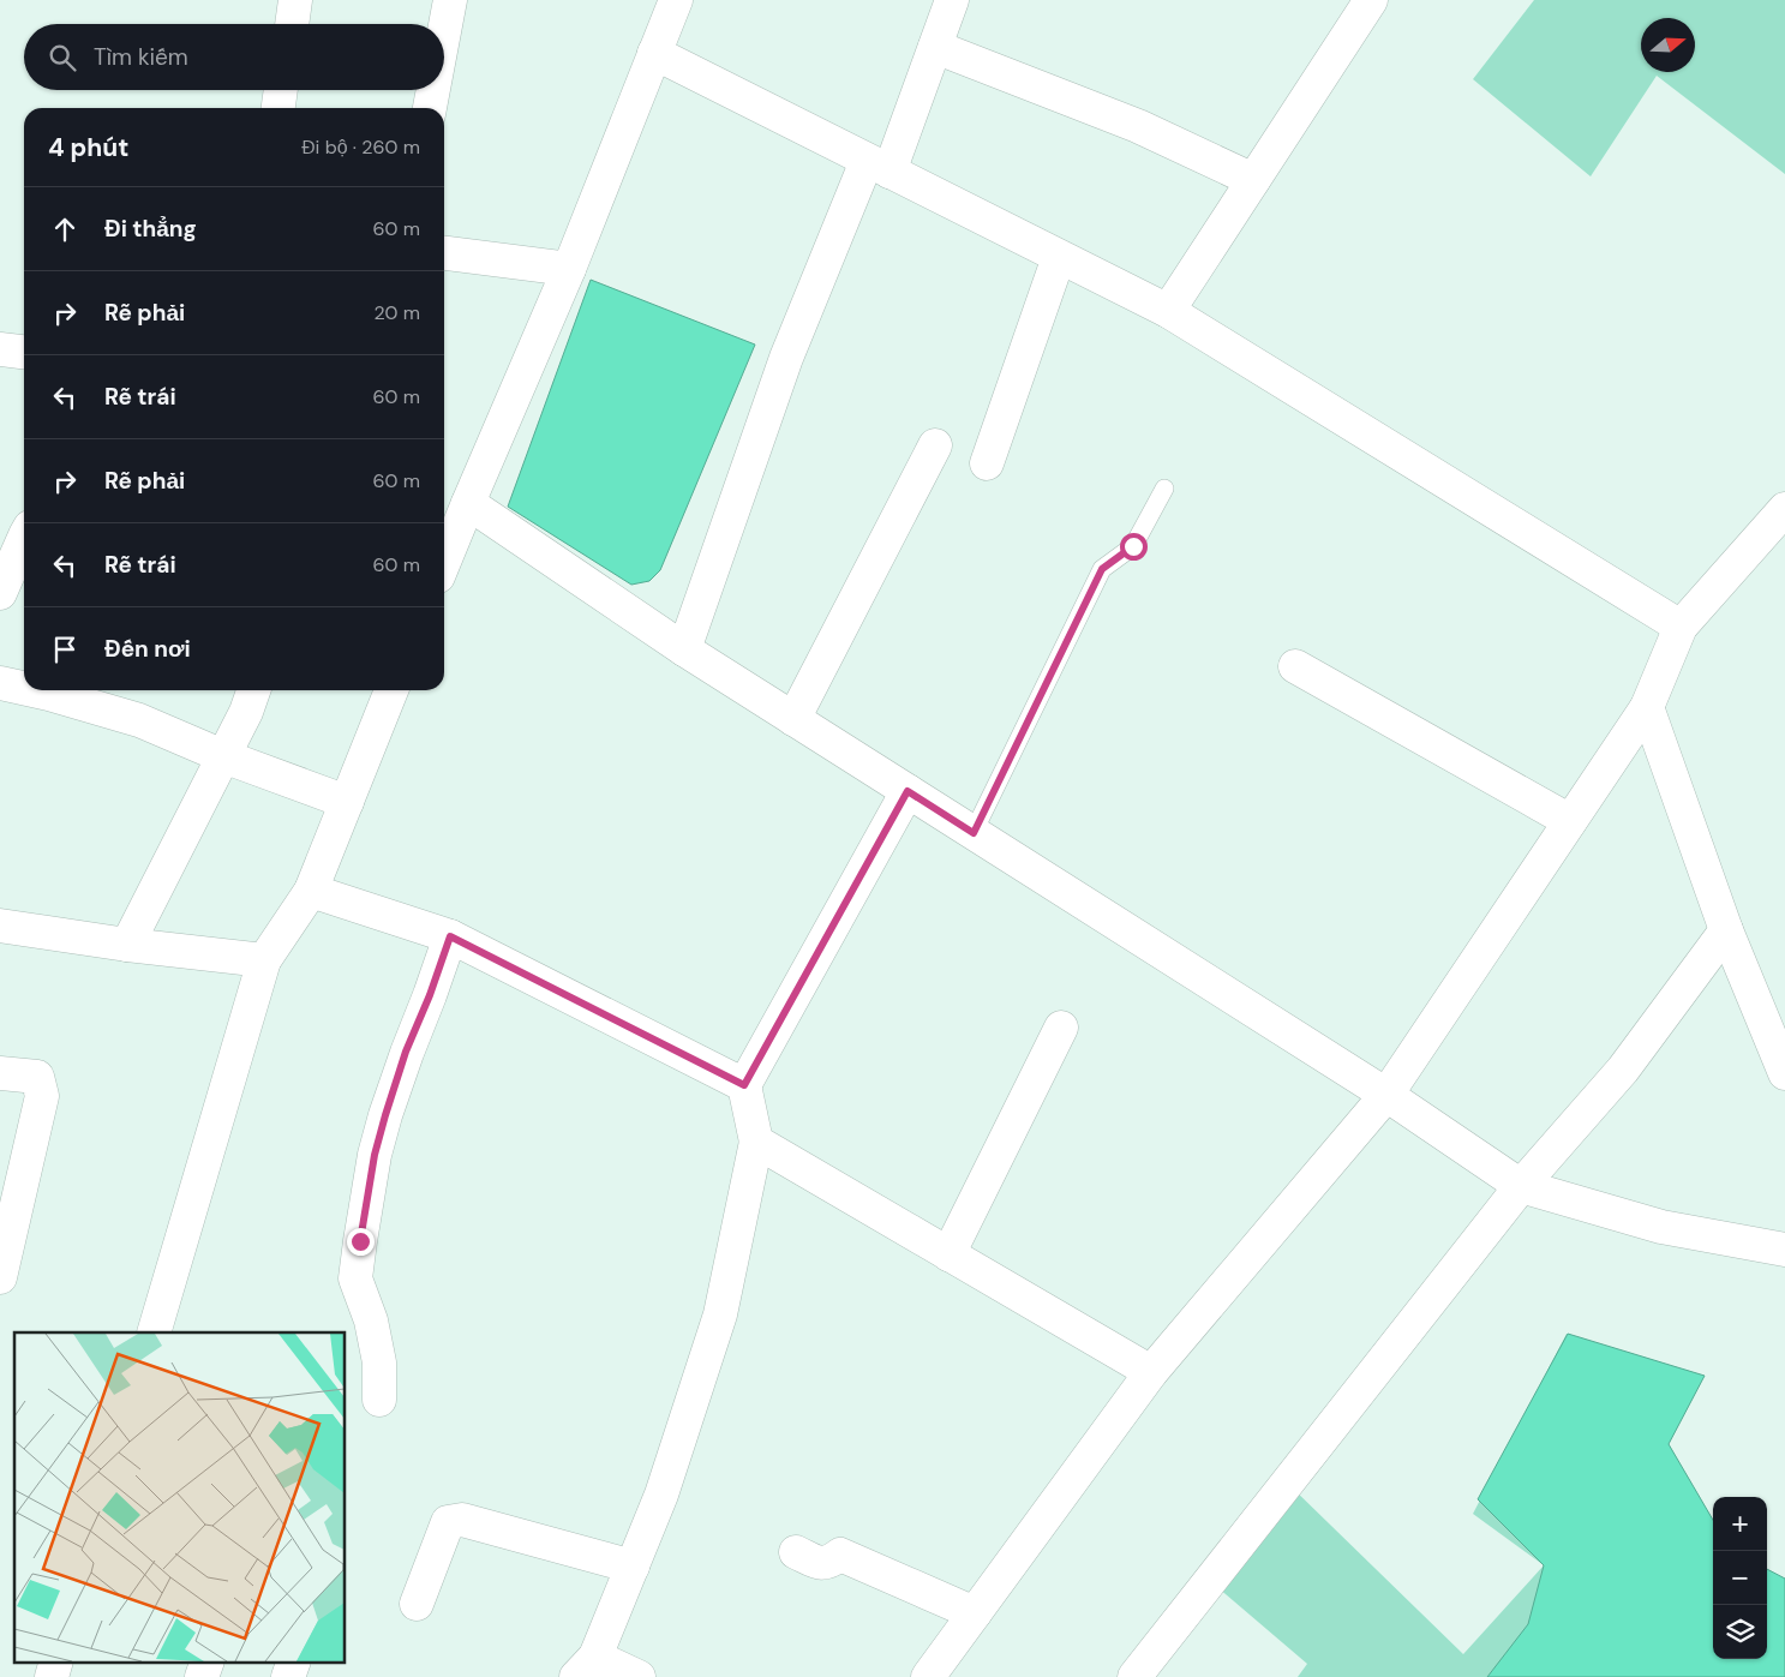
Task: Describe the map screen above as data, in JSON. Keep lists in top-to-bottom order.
{
  "north": "right",
  "page": {
    "search": "Tìm kiếm",
    "heading": ["4 phút", "Đi bộ · 260 m"],
    "list": [
      ["Đi thẳng", "60 m"],
      ["Rẽ phải", "20 m"],
      ["Rẽ trái", "60 m"],
      ["Rẽ phải", "60 m"],
      ["Rẽ trái", "60 m"],
      "Đến nơi"
    ],
    "map_buttons": ["+", "−"]
  }
}
